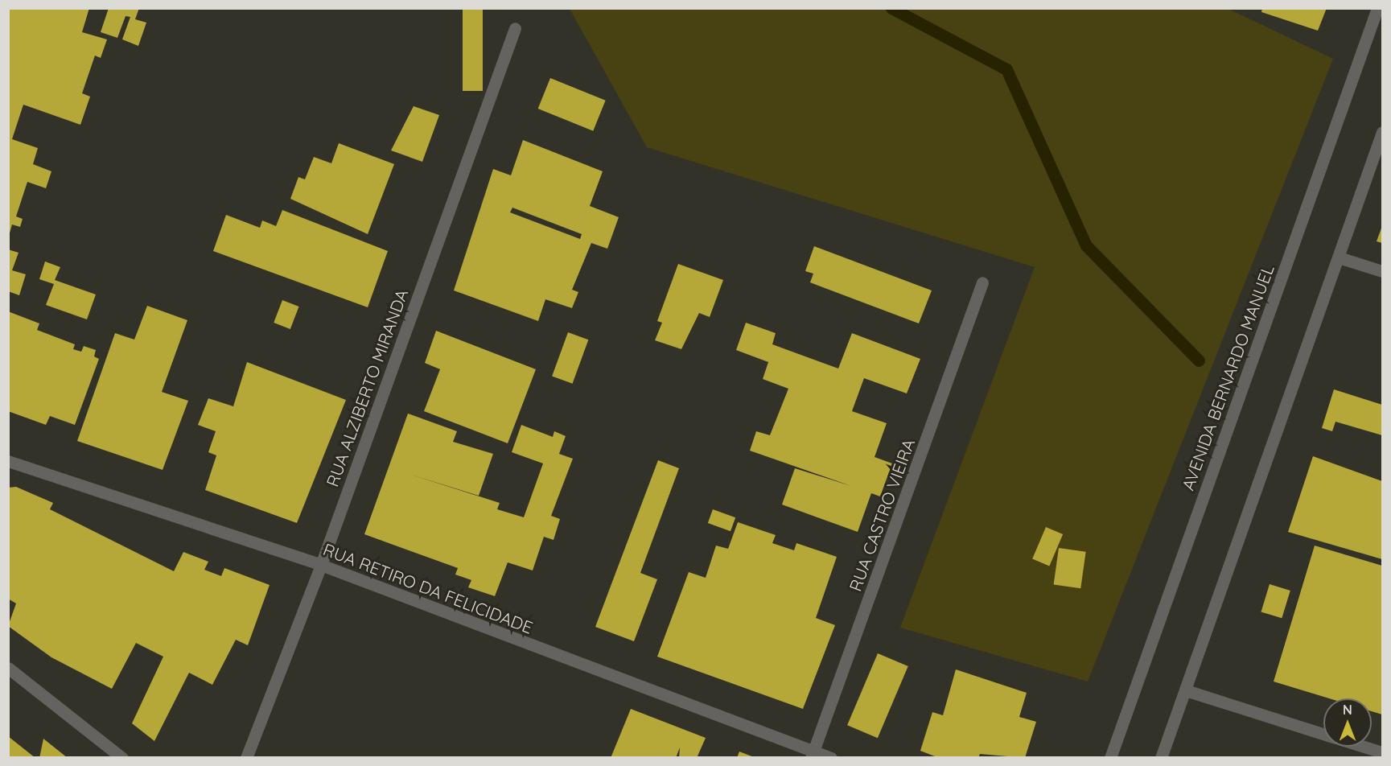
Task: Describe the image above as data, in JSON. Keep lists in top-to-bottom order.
{
  "streets": {
    "street": [
      "AVENIDA BERNARDO MANUEL",
      "RUA ALZIBERTO MIRANDA",
      "RUA CASTRO VIEIRA",
      "RUA RETIRO DA FELICIDADE"
    ]
  },
  "crossings": [
    ["RUA ALZIBERTO MIRANDA", "RUA RETIRO DA FELICIDADE"],
    ["RUA CASTRO VIEIRA", "RUA RETIRO DA FELICIDADE"]
  ],
  "north": "top"
}
